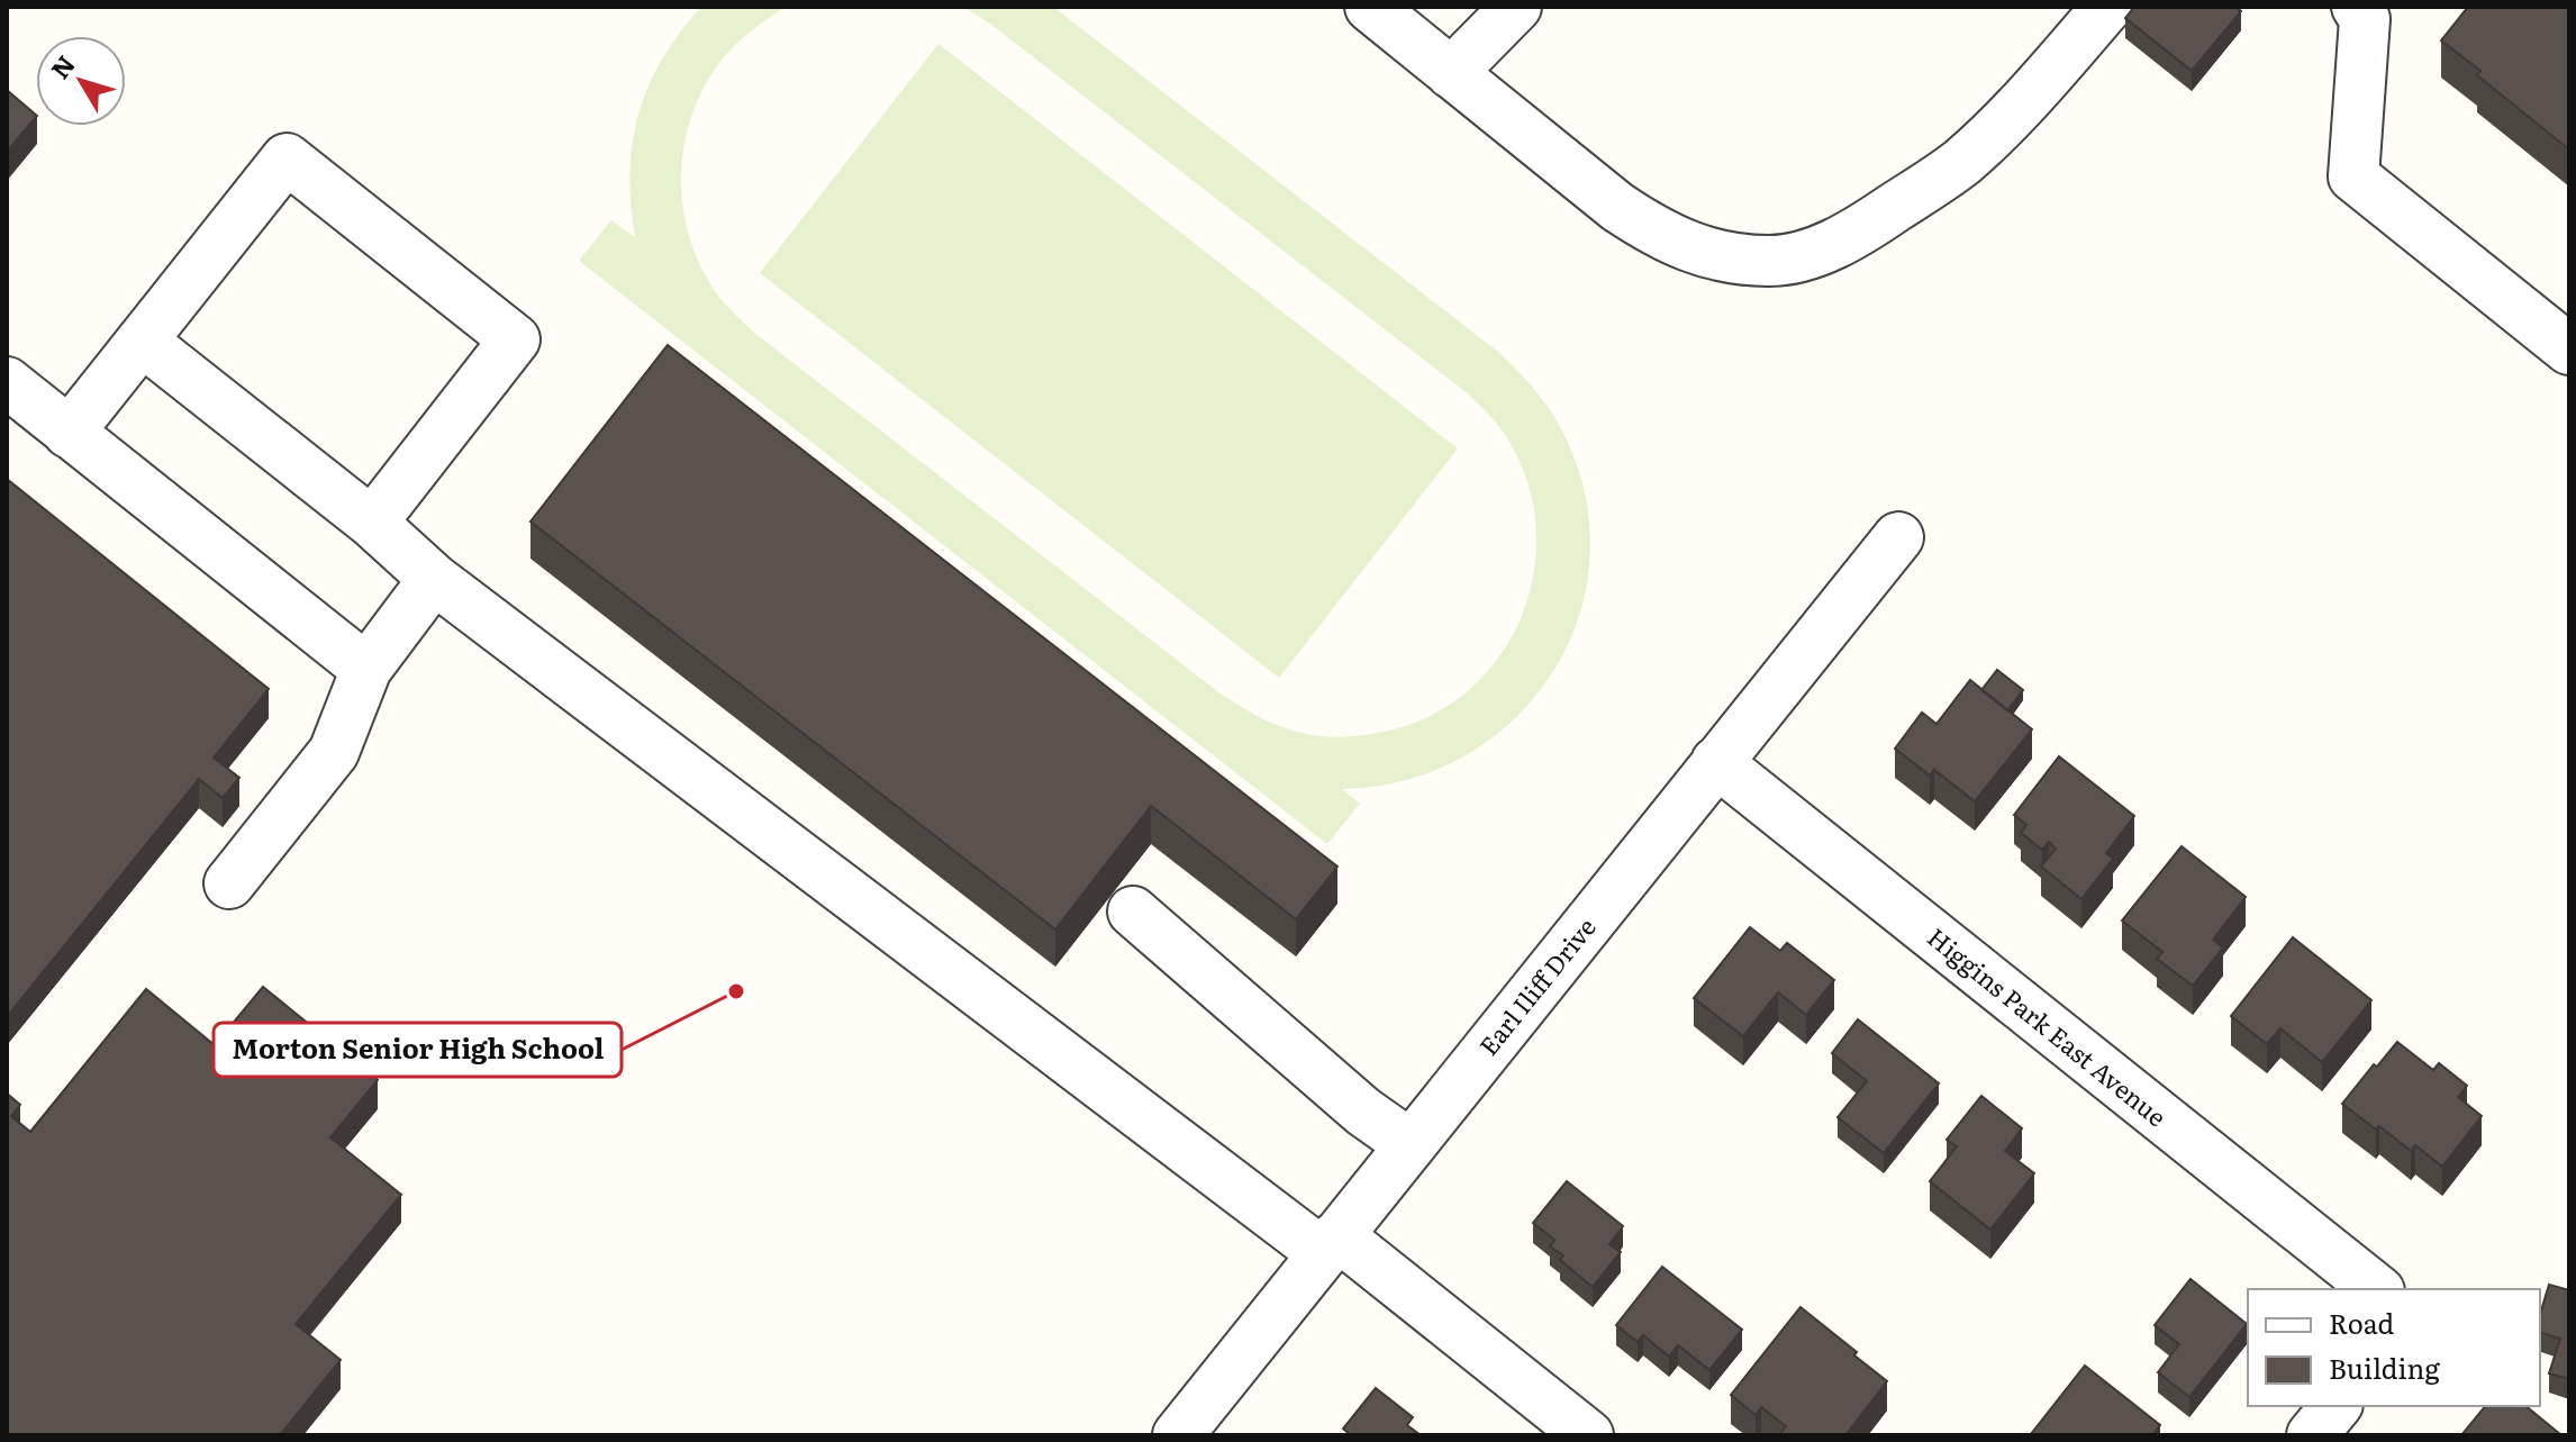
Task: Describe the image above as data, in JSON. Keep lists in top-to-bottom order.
{
  "streets": {
    "street": ["Earl Iliff Drive", "Higgins Park East Avenue"]
  },
  "crossings": [
    ["Earl Iliff Drive", "Higgins Park East Avenue"]
  ],
  "places": ["Morton Senior High School"],
  "legend": ["Road", "Building"],
  "north": "top left"
}
